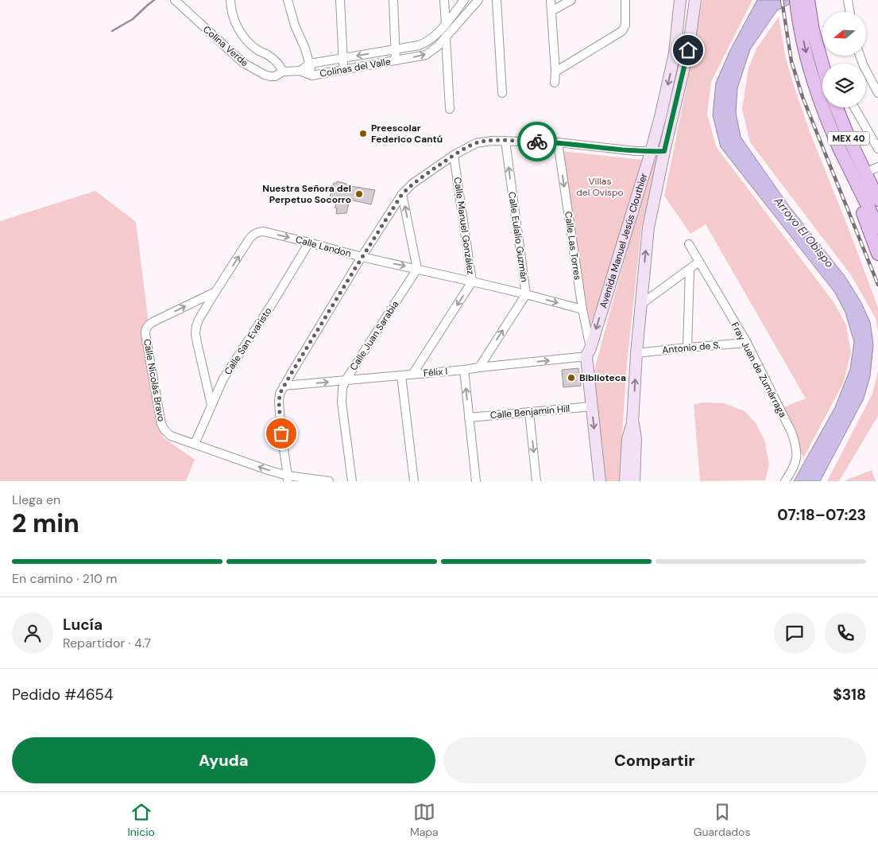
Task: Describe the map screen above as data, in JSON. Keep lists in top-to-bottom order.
{
  "streets": {
    "main road": ["MEX 40"],
    "street": [
      "Colina Verde",
      "Colinas del Valle",
      "Calle Manuel González",
      "Calle Eulalio Guzmán",
      "Avenida Manuel Jesús Clouthier",
      "Calle Las Torres",
      "Calle Landon",
      "Calle Juan Sarabia",
      "Calle San Evaristo",
      "Antonio de S.",
      "Fray Juan de Zumárraga",
      "Félix I",
      "Calle Nicolás Bravo",
      "Calle Benjamín Hill"
    ]
  },
  "crossings": [
    ["Colina Verde", "Colinas del Valle"],
    ["Calle Manuel González", "Calle Landon"],
    ["Calle Manuel González", "Félix I"],
    ["Calle Eulalio Guzmán", "Calle Landon"],
    ["Calle Eulalio Guzmán", "Félix I"],
    ["Avenida Manuel Jesús Clouthier", "Calle Las Torres"],
    ["Avenida Manuel Jesús Clouthier", "Antonio de S."],
    ["Avenida Manuel Jesús Clouthier", "Félix I"],
    ["Avenida Manuel Jesús Clouthier", "Calle Benjamín Hill"],
    ["Calle Las Torres", "Calle Landon"],
    ["Calle Las Torres", "Félix I"],
    ["Calle Landon", "Calle Juan Sarabia"],
    ["Calle Landon", "Calle San Evaristo"],
    ["Calle Landon", "Calle Nicolás Bravo"],
    ["Calle Juan Sarabia", "Félix I"],
    ["Calle San Evaristo", "Calle Nicolás Bravo"],
    ["Antonio de S.", "Fray Juan de Zumárraga"]
  ],
  "one_way": [
    "Calle Manuel González",
    "Calle Eulalio Guzmán",
    "Calle Las Torres",
    "Calle Landon",
    "Félix I"
  ],
  "water": ["Arroyo El Obispo"],
  "parks": ["Villas del Ovispo"],
  "places": ["Preescolar Federico Cantú", "Nuestra Señora del Perpetuo Socorro", "Biblioteca"],
  "north": "left",
  "page": {
    "heading": ["2 min", "Llega en", "07:18–07:23"],
    "panel": [
      "Lucía",
      "Repartidor · 4.7",
      "Pedido #4654",
      "$318"
    ],
    "bar": "En camino · 210 m",
    "buttons": ["Ayuda", "Compartir"],
    "tabs": ["Inicio", "Mapa", "Guardados"]
  }
}
